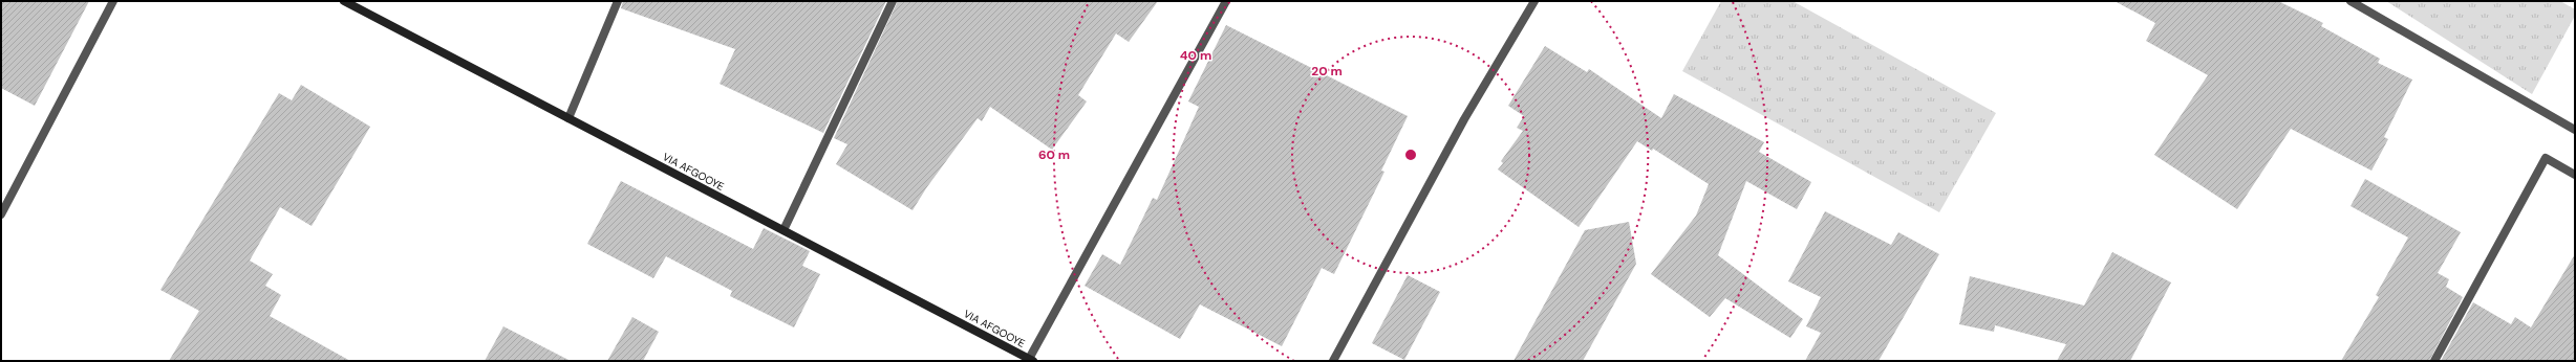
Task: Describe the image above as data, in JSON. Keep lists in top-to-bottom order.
{
  "streets": {
    "main road": ["VIA AFGOOYE"]
  },
  "rings": ["40 m", "20 m", "60 m"]
}
